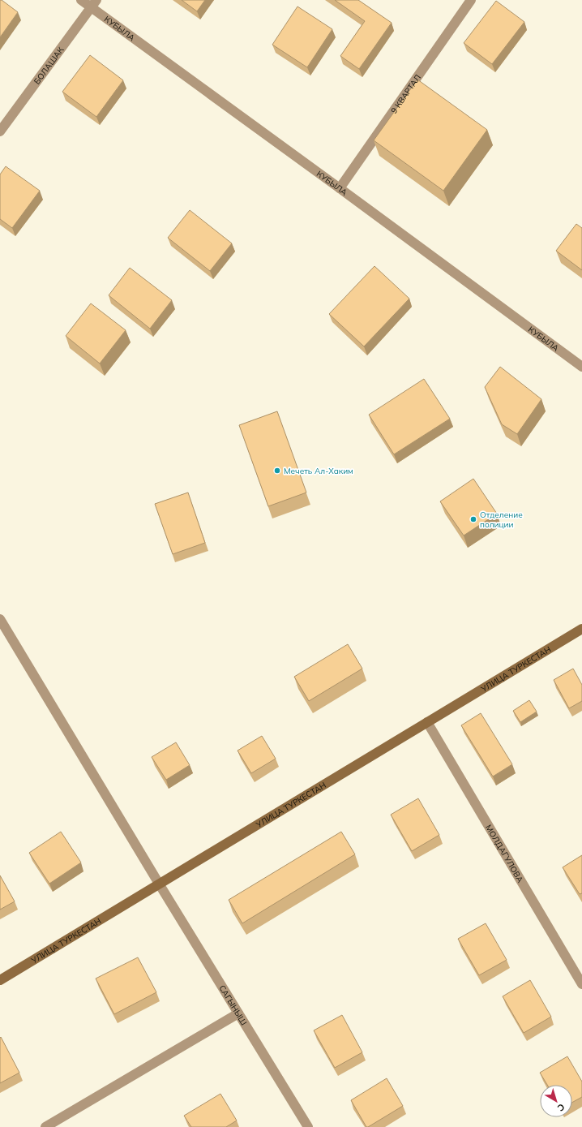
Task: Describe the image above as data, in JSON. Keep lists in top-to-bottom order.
{
  "streets": {
    "street": [
      "КУБЫЛА",
      "БОЛАШАК",
      "9 КВАРТАЛ",
      "УЛИЦА ТУРКЕСТАН",
      "МОЛДАГУЛОВА",
      "САГЫНЫШ"
    ]
  },
  "crossings": [
    ["КУБЫЛА", "БОЛАШАК"],
    ["КУБЫЛА", "9 КВАРТАЛ"],
    ["УЛИЦА ТУРКЕСТАН", "МОЛДАГУЛОВА"],
    ["УЛИЦА ТУРКЕСТАН", "САГЫНЫШ"]
  ],
  "places": ["Мечеть Ал-Хаким", "Отделение полиции"],
  "north": "bottom right"
}
